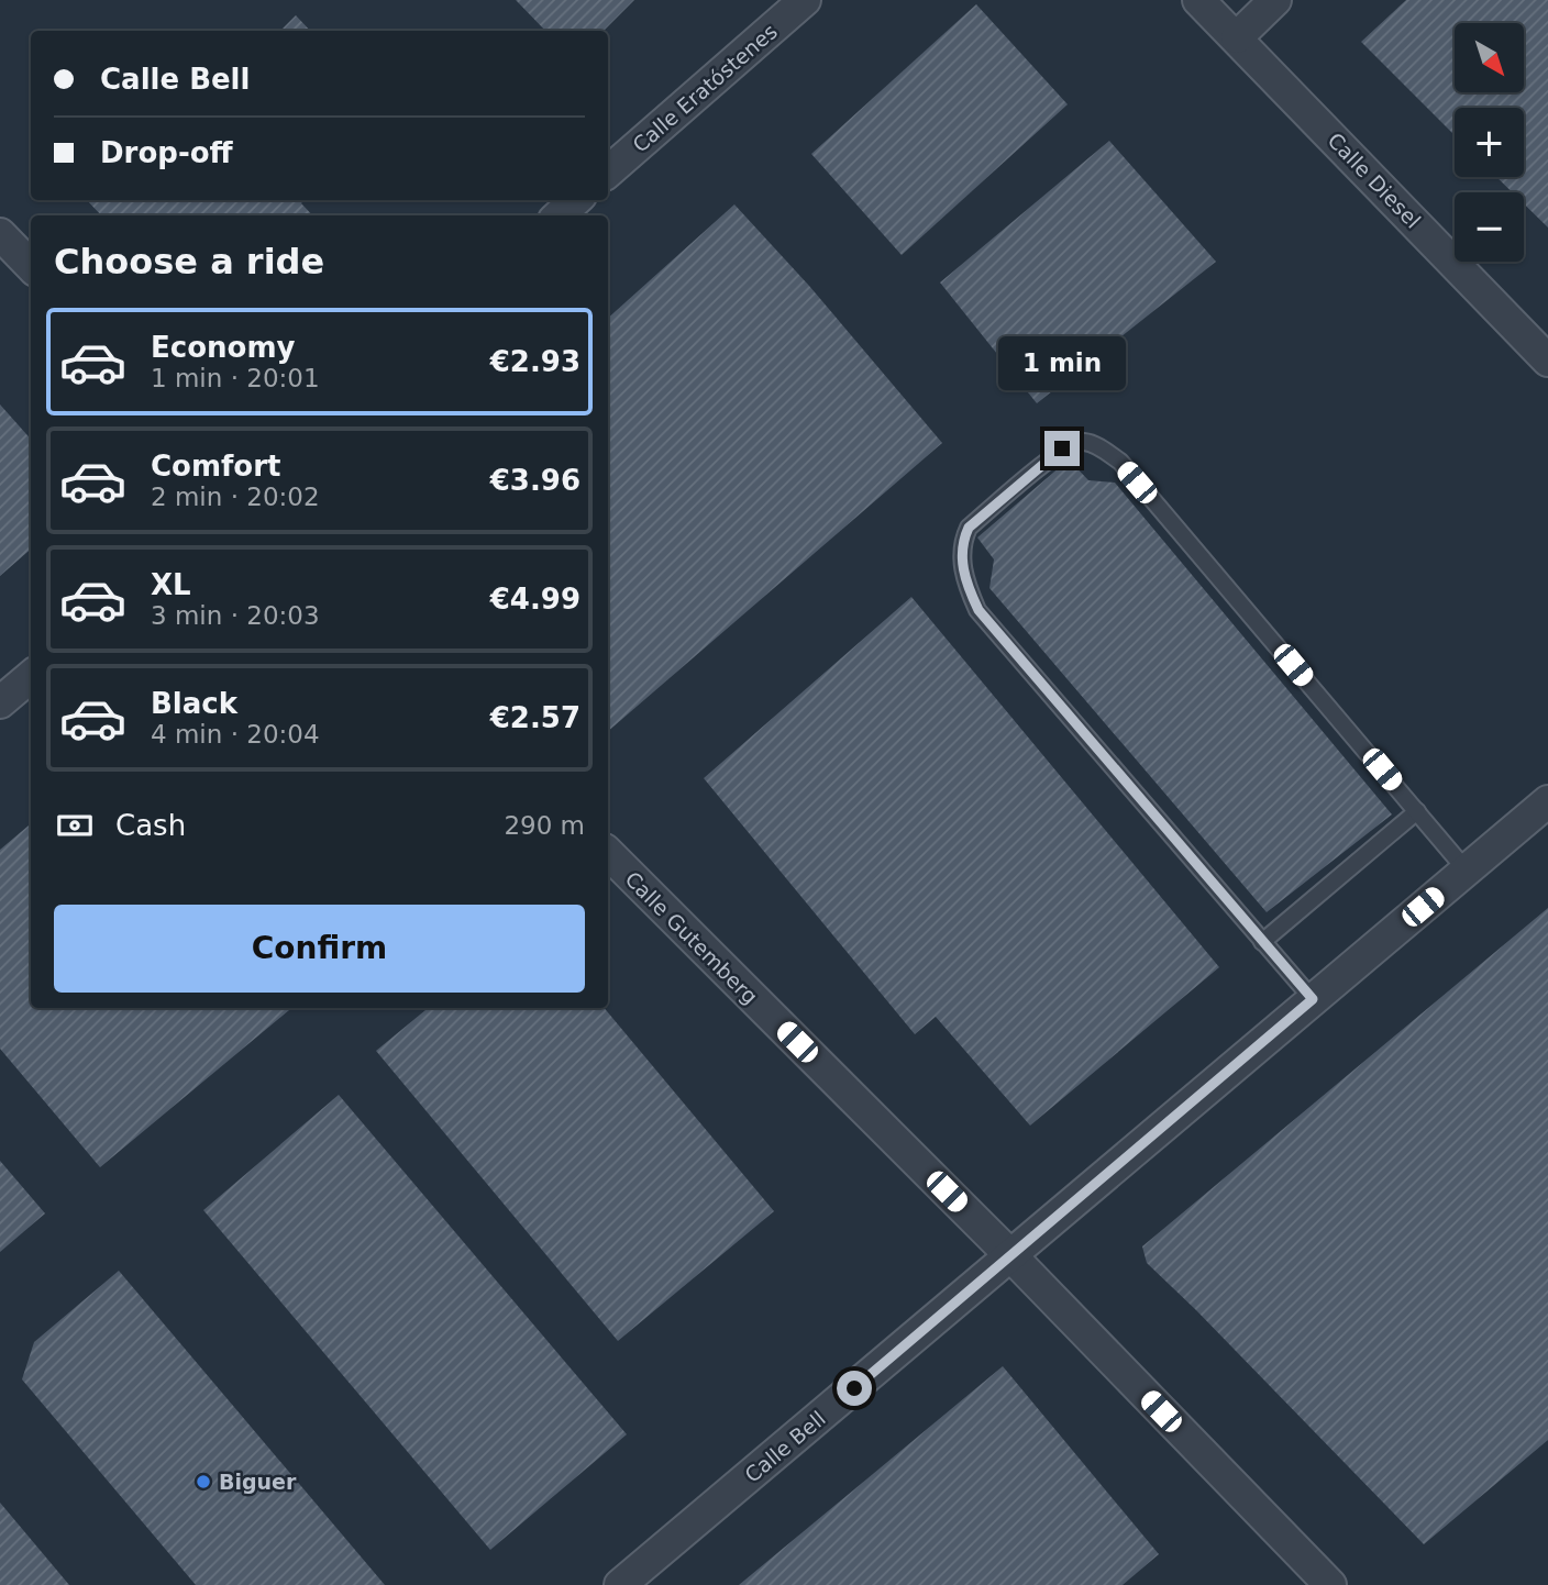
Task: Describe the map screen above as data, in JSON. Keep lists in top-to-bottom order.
{
  "streets": {
    "street": [
      "Calle Eratóstenes",
      "Calle Diesel",
      "Calle Gutemberg",
      "Calle Bell"
    ]
  },
  "crossings": [
    ["Calle Gutemberg", "Calle Bell"]
  ],
  "places": ["Biguer"],
  "north": "bottom right",
  "page": {
    "map_buttons": ["+", "−"],
    "banner": ["Calle Bell", "Drop-off"],
    "heading": "Choose a ride",
    "list": [
      {
        "name": "Economy",
        "note": "1 min · 20:01",
        "value": "€2.93"
      },
      {
        "name": "Comfort",
        "note": "2 min · 20:02",
        "value": "€3.96"
      },
      {
        "name": "XL",
        "note": "3 min · 20:03",
        "value": "€4.99"
      },
      {
        "name": "Black",
        "note": "4 min · 20:04",
        "value": "€2.57"
      }
    ],
    "bubble": "1 min",
    "pay": ["Cash", "290 m"],
    "buttons": "Confirm"
  }
}
